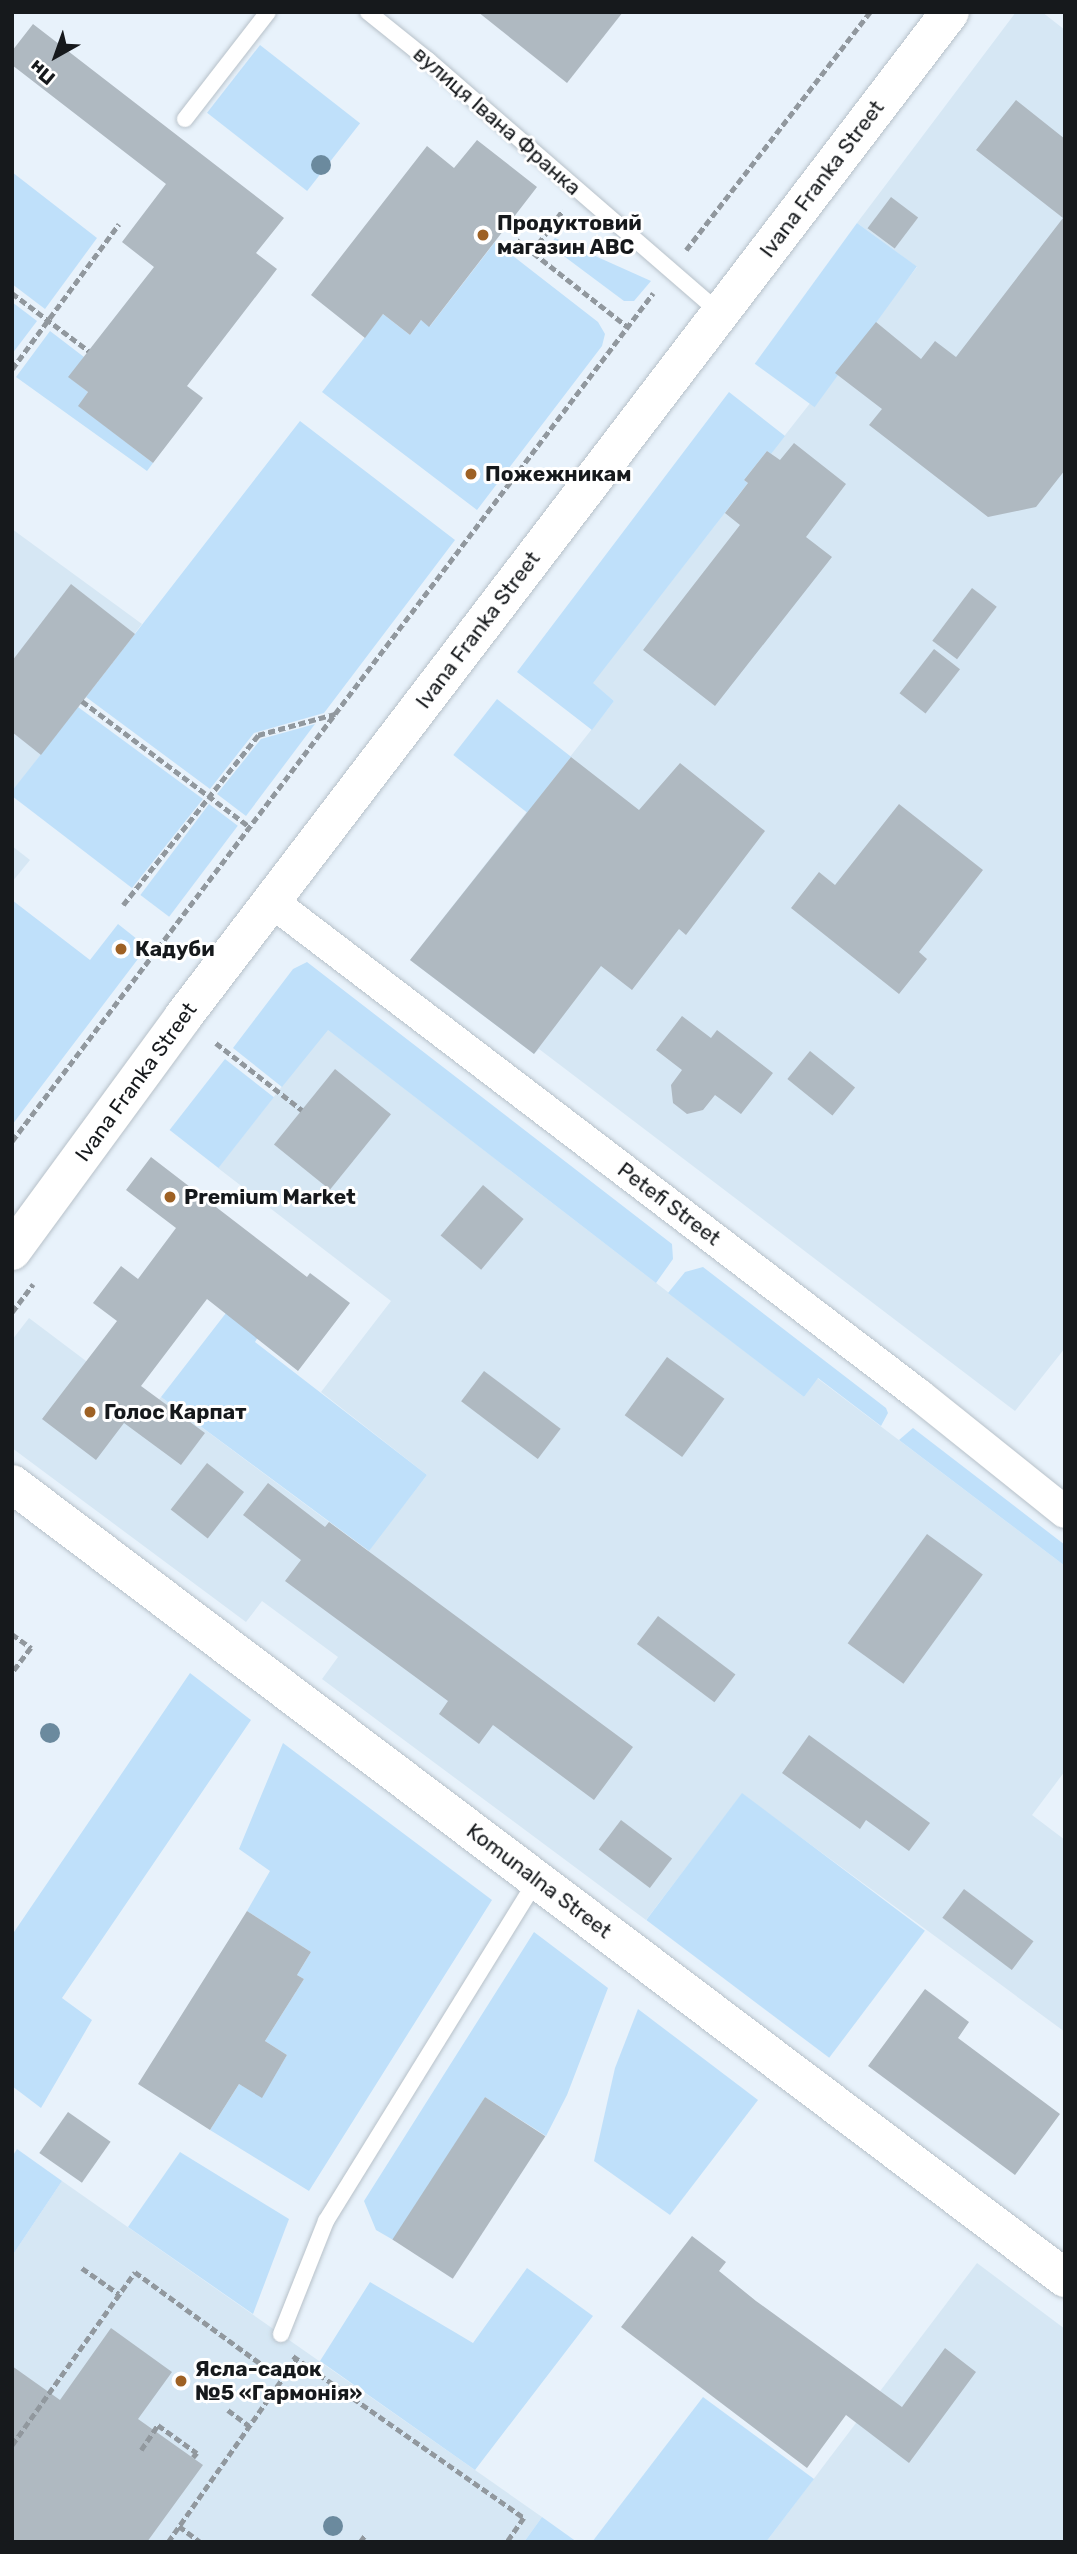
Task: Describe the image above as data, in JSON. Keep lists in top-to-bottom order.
{
  "streets": {
    "main road": ["Ivana Franka Street", "Komunalna Street"],
    "street": ["Petefi Street"],
    "lane": ["вулиця Івана Франка"]
  },
  "crossings": [
    ["вулиця Івана Франка", "Ivana Franka Street"],
    ["Ivana Franka Street", "Petefi Street"]
  ],
  "places": [
    "Продуктовий магазин ABC",
    "Пожежникам",
    "Кадуби",
    "Premium Market",
    "Голос Карпат",
    "Ясла-садок №5 «Гармонія»"
  ],
  "north": "bottom left"
}
